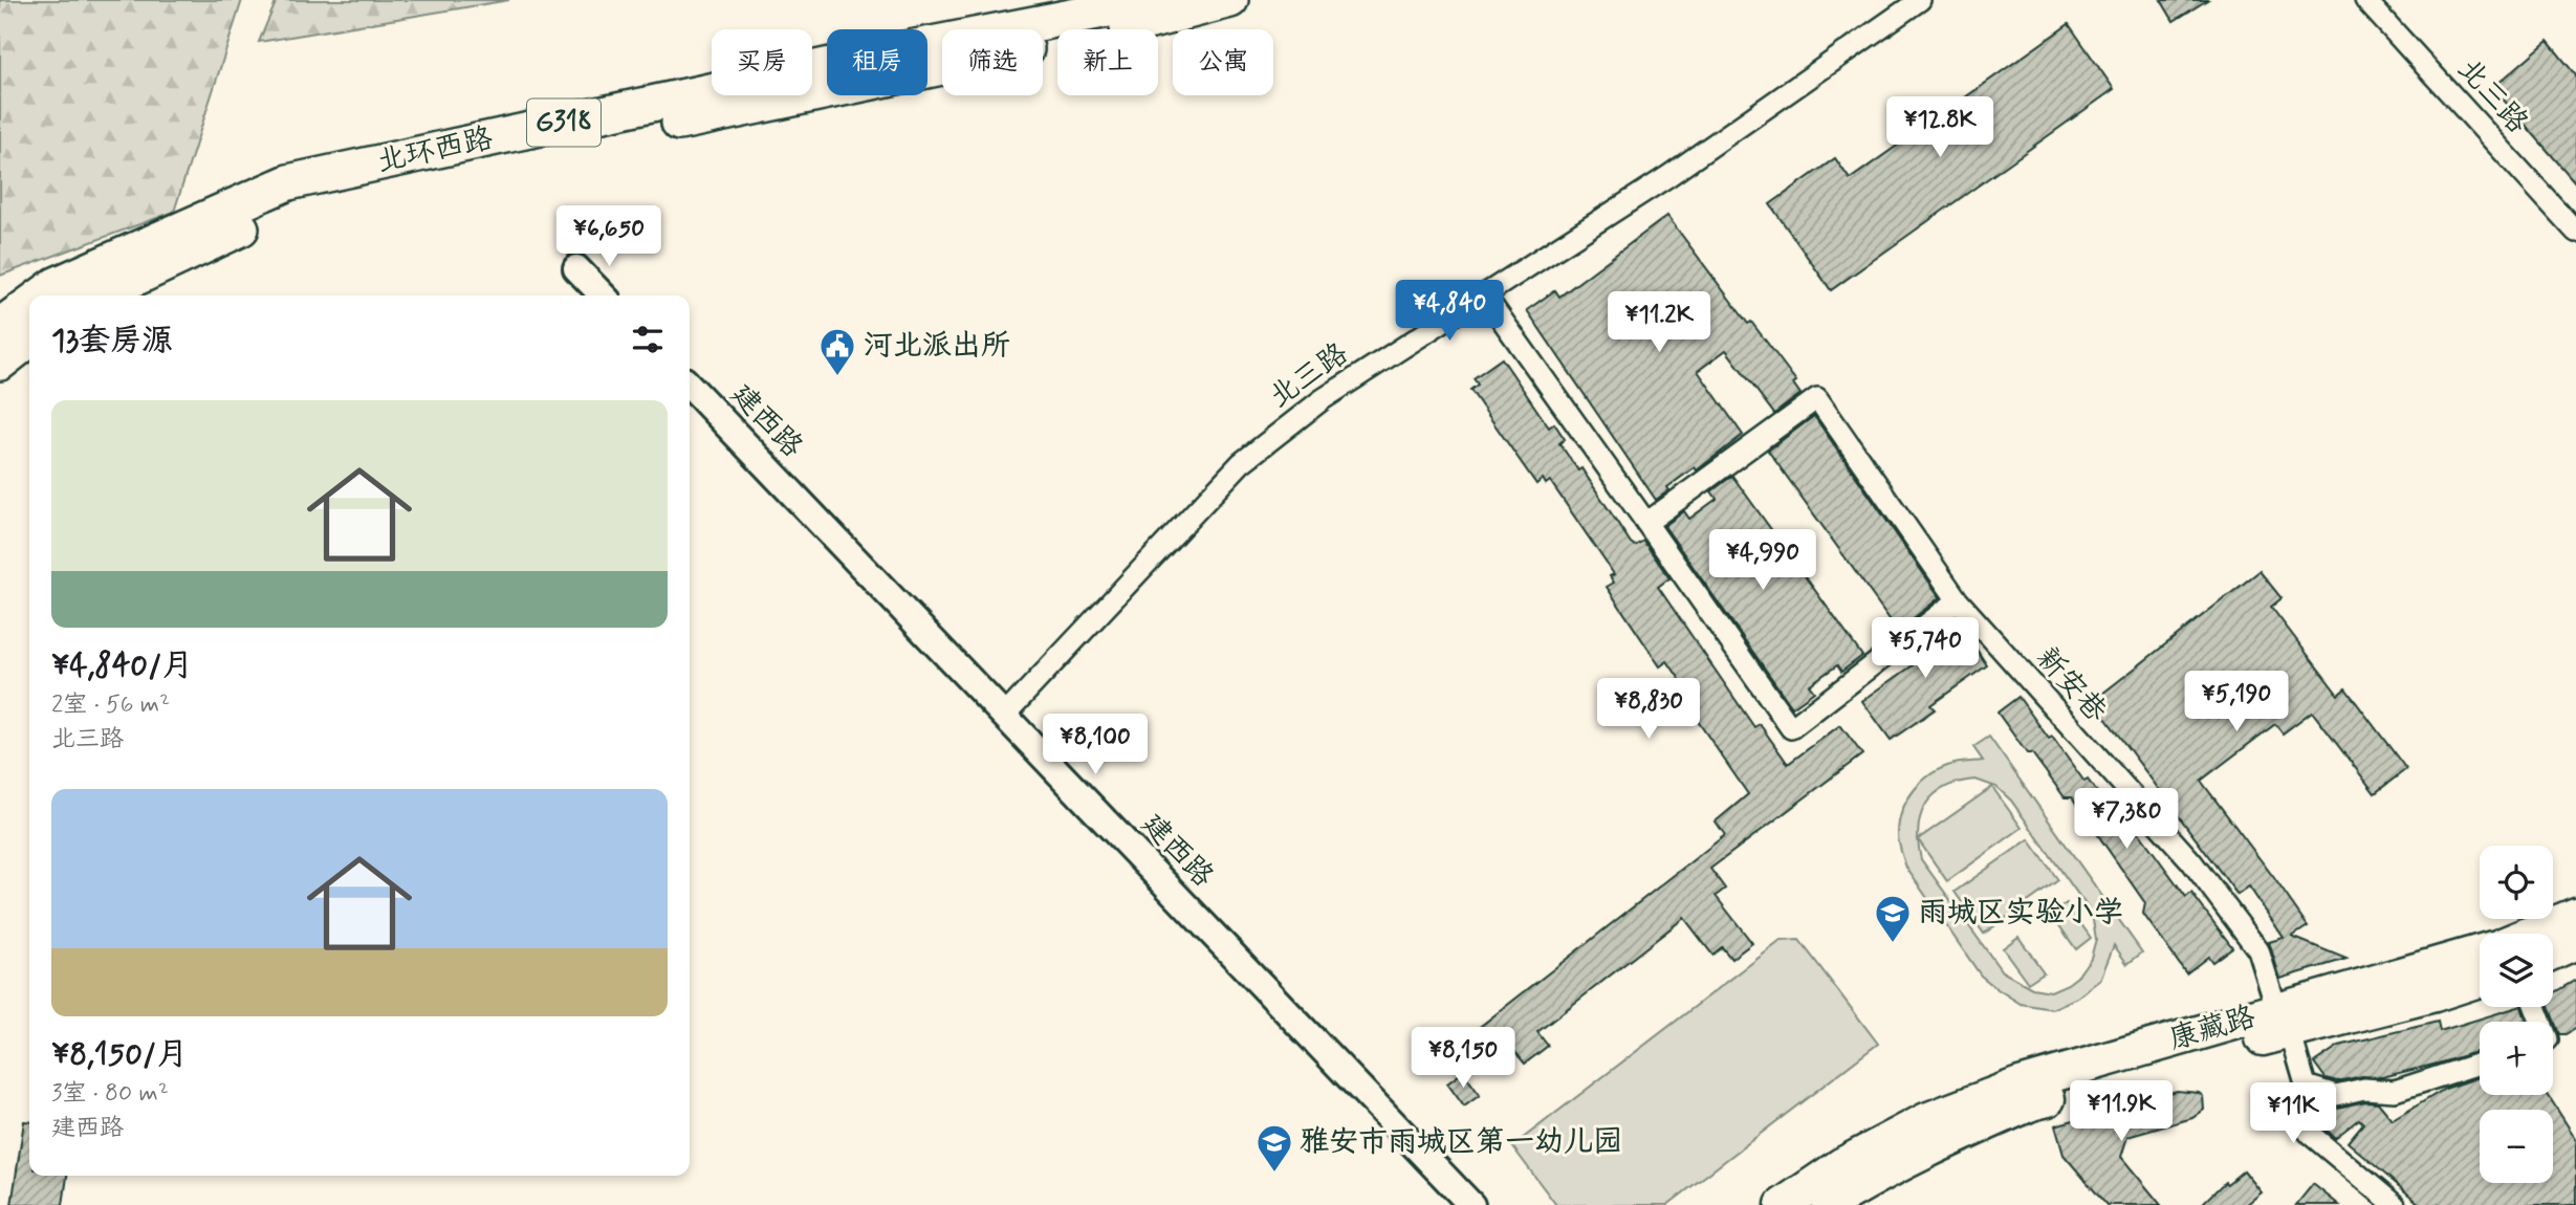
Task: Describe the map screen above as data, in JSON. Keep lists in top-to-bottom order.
{
  "streets": {
    "highway": ["G318", "北环西路"],
    "main road": ["康藏路"],
    "street": ["北三路", "建西路", "新安巷"]
  },
  "crossings": [
    ["北三路", "建西路"],
    ["新安巷", "康藏路"]
  ],
  "places": {
    "public building": ["河北派出所"],
    "school or university": ["雨城区实验小学", "雅安市雨城区第一幼儿园"]
  },
  "page": {
    "chip": [
      "买房",
      "租房",
      "筛选",
      "新上",
      "公寓"
    ],
    "price": [
      "¥12.8K",
      "¥6,650",
      "¥4,840",
      "¥11.2K",
      "¥4,990",
      "¥5,740",
      "¥5,190",
      "¥8,830",
      "¥8,100",
      "¥7,380",
      "¥8,150",
      "¥11.9K",
      "¥11K"
    ],
    "heading": "13套房源",
    "list": [
      {
        "name": "¥4,840/月",
        "note": "2室 · 56 m² · 北三路"
      },
      {
        "name": "¥8,150/月",
        "note": "3室 · 80 m² · 建西路"
      }
    ],
    "map_buttons": ["+", "−"]
  }
}
